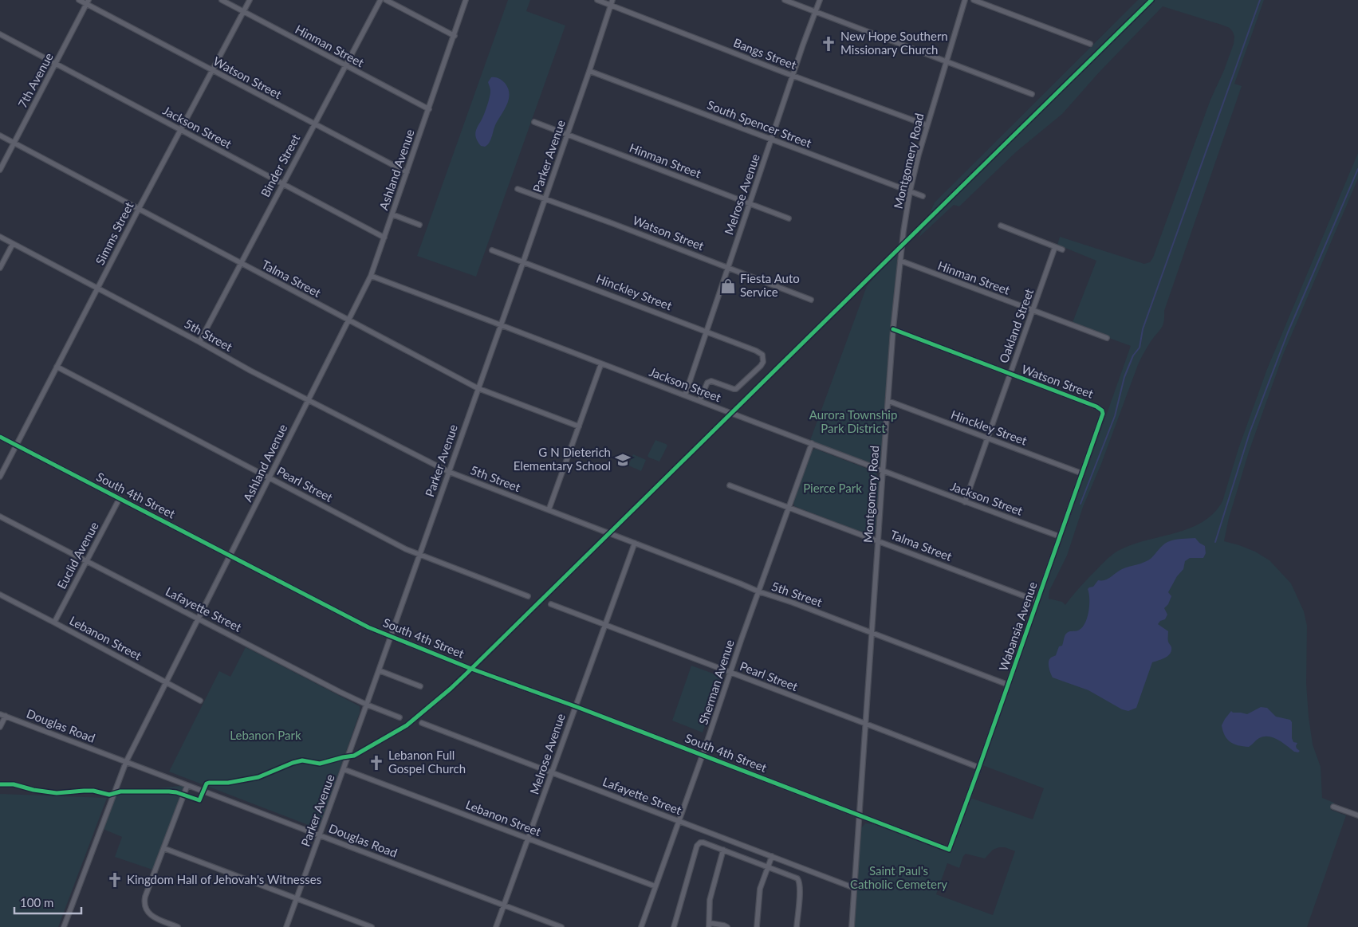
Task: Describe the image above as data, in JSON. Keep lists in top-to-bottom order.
{
  "streets": {
    "street": [
      "Hinman Street",
      "Bangs Street",
      "Watson Street",
      "7th Avenue",
      "South Spencer Street",
      "Jackson Street",
      "Parker Avenue",
      "Montgomery Road",
      "Binder Street",
      "Ashland Avenue",
      "Melrose Avenue",
      "Simms Street",
      "Talma Street",
      "Hinckley Street",
      "Oakland Street",
      "5th Street",
      "Pearl Street",
      "South 4th Street",
      "Euclid Avenue",
      "Lafayette Street",
      "Wabansia Avenue",
      "Lebanon Street",
      "Sherman Avenue",
      "Douglas Road"
    ]
  },
  "crossings": [
    ["Hinman Street", "Parker Avenue"],
    ["Hinman Street", "Montgomery Road"],
    ["Hinman Street", "Binder Street"],
    ["Hinman Street", "Ashland Avenue"],
    ["Hinman Street", "Melrose Avenue"],
    ["Hinman Street", "Simms Street"],
    ["Hinman Street", "Oakland Street"],
    ["Bangs Street", "Parker Avenue"],
    ["Bangs Street", "Montgomery Road"],
    ["Bangs Street", "Melrose Avenue"],
    ["Watson Street", "7th Avenue"],
    ["Watson Street", "Parker Avenue"],
    ["Watson Street", "Montgomery Road"],
    ["Watson Street", "Binder Street"],
    ["Watson Street", "Ashland Avenue"],
    ["Watson Street", "Melrose Avenue"],
    ["Watson Street", "Simms Street"],
    ["Watson Street", "Oakland Street"],
    ["Watson Street", "Wabansia Avenue"],
    ["7th Avenue", "Jackson Street"],
    ["7th Avenue", "Talma Street"],
    ["South Spencer Street", "Parker Avenue"],
    ["South Spencer Street", "Montgomery Road"],
    ["South Spencer Street", "Melrose Avenue"],
    ["Jackson Street", "Parker Avenue"],
    ["Jackson Street", "Montgomery Road"],
    ["Jackson Street", "Binder Street"],
    ["Jackson Street", "Ashland Avenue"],
    ["Jackson Street", "Melrose Avenue"],
    ["Jackson Street", "Simms Street"],
    ["Jackson Street", "Hinckley Street"],
    ["Jackson Street", "Oakland Street"],
    ["Jackson Street", "Wabansia Avenue"],
    ["Jackson Street", "Sherman Avenue"],
    ["Parker Avenue", "Talma Street"],
    ["Parker Avenue", "Hinckley Street"],
    ["Parker Avenue", "5th Street"],
    ["Parker Avenue", "Pearl Street"],
    ["Parker Avenue", "South 4th Street"],
    ["Parker Avenue", "Lafayette Street"],
    ["Parker Avenue", "Lebanon Street"],
    ["Parker Avenue", "Douglas Road"],
    ["Montgomery Road", "Talma Street"],
    ["Montgomery Road", "Hinckley Street"],
    ["Montgomery Road", "5th Street"],
    ["Montgomery Road", "Pearl Street"],
    ["Montgomery Road", "South 4th Street"],
    ["Montgomery Road", "Lafayette Street"],
    ["Binder Street", "Talma Street"],
    ["Binder Street", "5th Street"],
    ["Ashland Avenue", "Talma Street"],
    ["Ashland Avenue", "5th Street"],
    ["Ashland Avenue", "Pearl Street"],
    ["Ashland Avenue", "South 4th Street"],
    ["Ashland Avenue", "Lafayette Street"],
    ["Ashland Avenue", "Lebanon Street"],
    ["Ashland Avenue", "Douglas Road"],
    ["Melrose Avenue", "Hinckley Street"],
    ["Melrose Avenue", "5th Street"],
    ["Melrose Avenue", "Pearl Street"],
    ["Melrose Avenue", "South 4th Street"],
    ["Melrose Avenue", "Lafayette Street"],
    ["Melrose Avenue", "Lebanon Street"],
    ["Melrose Avenue", "Douglas Road"],
    ["Simms Street", "Talma Street"],
    ["Simms Street", "5th Street"],
    ["Simms Street", "Pearl Street"],
    ["Simms Street", "South 4th Street"],
    ["Talma Street", "Wabansia Avenue"],
    ["Talma Street", "Sherman Avenue"],
    ["Hinckley Street", "Oakland Street"],
    ["Hinckley Street", "Wabansia Avenue"],
    ["5th Street", "Wabansia Avenue"],
    ["5th Street", "Sherman Avenue"],
    ["Pearl Street", "Wabansia Avenue"],
    ["Pearl Street", "Sherman Avenue"],
    ["South 4th Street", "Euclid Avenue"],
    ["South 4th Street", "Wabansia Avenue"],
    ["South 4th Street", "Sherman Avenue"],
    ["Euclid Avenue", "Lafayette Street"],
    ["Euclid Avenue", "Lebanon Street"],
    ["Lafayette Street", "Sherman Avenue"],
    ["Lebanon Street", "Sherman Avenue"]
  ],
  "parks": [
    "Aurora Township Park District",
    "Pierce Park",
    "Lebanon Park",
    "Saint Paul's Catholic Cemetery"
  ],
  "places": {
    "church": ["New Hope Southern Missionary Church", "Lebanon Full Gospel Church", "Kingdom Hall of Jehovah's Witnesses"],
    "shop": ["Fiesta Auto Service"],
    "school or university": ["G N Dieterich Elementary School"]
  },
  "scale_bar": "100 m"
}
